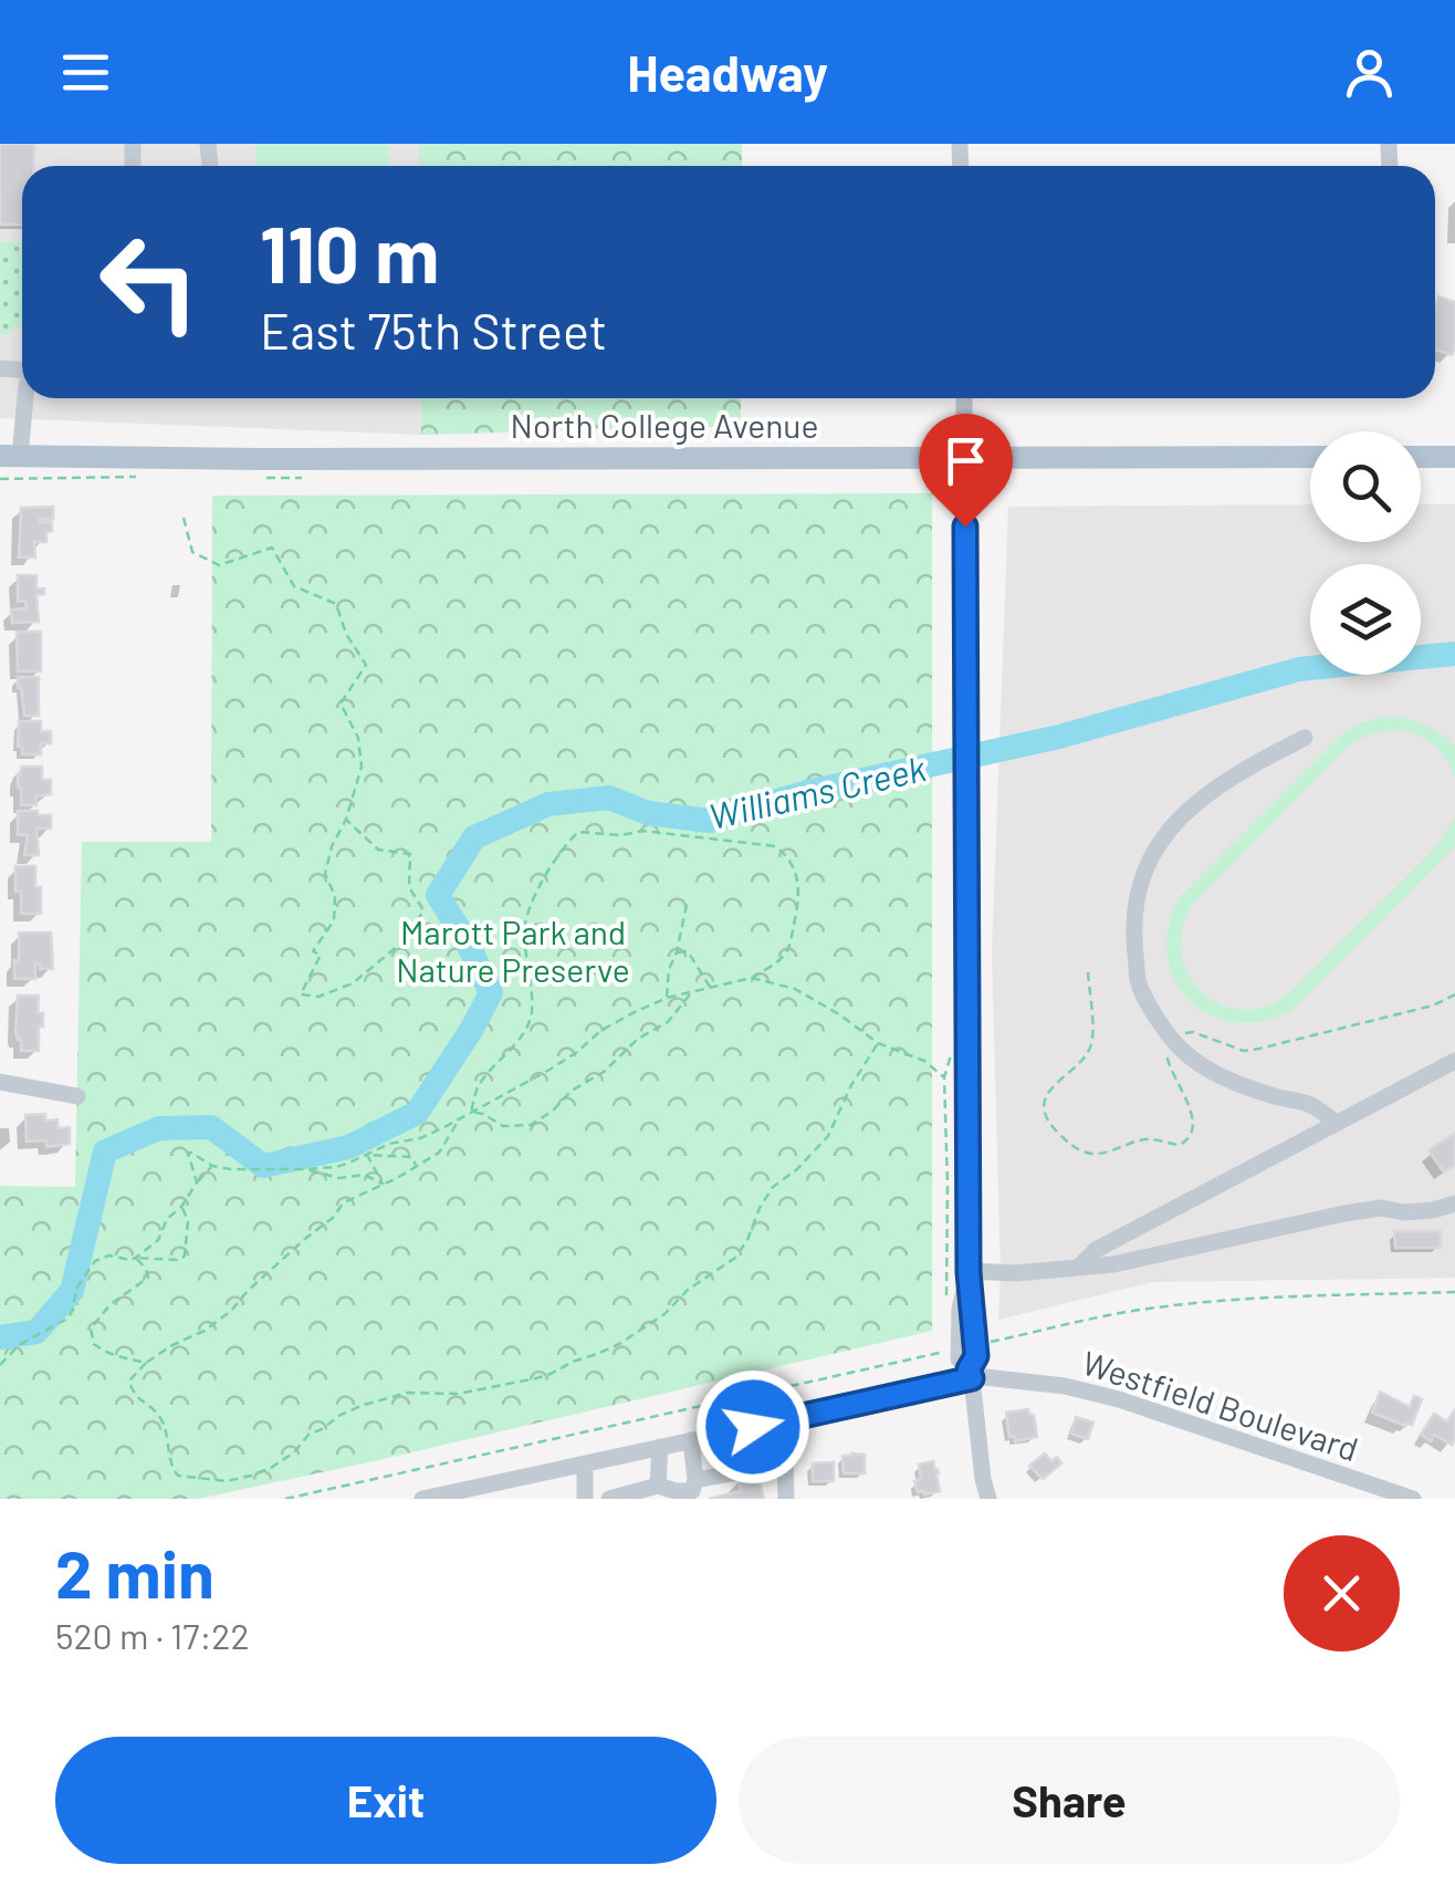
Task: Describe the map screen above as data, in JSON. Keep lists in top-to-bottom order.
{
  "streets": {
    "main road": ["North College Avenue"],
    "street": ["Westfield Boulevard"]
  },
  "water": ["Williams Creek"],
  "parks": ["Marott Park and Nature Preserve"],
  "page": {
    "header": "Headway",
    "turn": ["110 m", "East 75th Street"],
    "heading": ["2 min", "520 m · 17:22"],
    "buttons": ["Exit", "Share"]
  }
}
